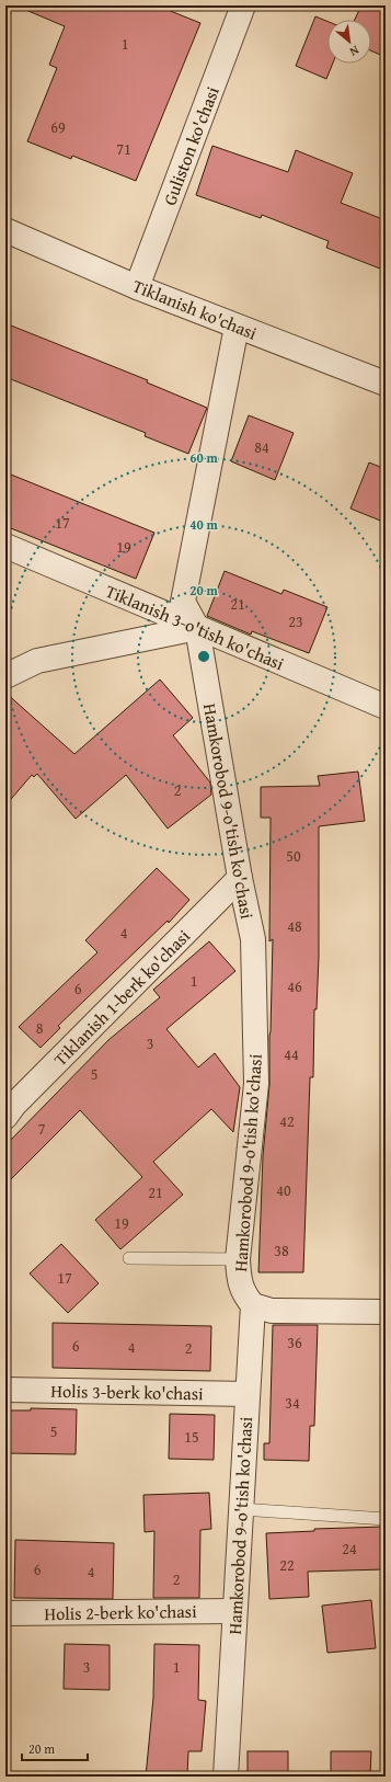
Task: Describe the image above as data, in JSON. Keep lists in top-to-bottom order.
{
  "streets": {
    "street": [
      "Guliston ko'chasi",
      "Tiklanish ko'chasi",
      "Tiklanish 3-o'tish ko'chasi",
      "Hamkorobod 9-o'tish ko'chasi",
      "Tiklanish 1-berk ko'chasi",
      "Holis 3-berk ko'chasi",
      "Holis 2-berk ko'chasi"
    ]
  },
  "crossings": [
    ["Guliston ko'chasi", "Tiklanish ko'chasi"],
    ["Tiklanish ko'chasi", "Hamkorobod 9-o'tish ko'chasi"],
    ["Tiklanish 3-o'tish ko'chasi", "Hamkorobod 9-o'tish ko'chasi"],
    ["Hamkorobod 9-o'tish ko'chasi", "Tiklanish 1-berk ko'chasi"],
    ["Hamkorobod 9-o'tish ko'chasi", "Holis 3-berk ko'chasi"],
    ["Hamkorobod 9-o'tish ko'chasi", "Holis 2-berk ko'chasi"]
  ],
  "house_numbers": [
    "1",
    "69",
    "71",
    "84",
    "17",
    "19",
    "21",
    "23",
    "2",
    "50",
    "48",
    "4",
    "1",
    "46",
    "6",
    "8",
    "3",
    "44",
    "5",
    "42",
    "7",
    "40",
    "21",
    "19",
    "38",
    "17",
    "36",
    "6",
    "4",
    "2",
    "34",
    "5",
    "15",
    "24",
    "22",
    "6",
    "4",
    "2",
    "3",
    "1"
  ],
  "scale_bar": "20 m",
  "north": "bottom right",
  "rings": ["60 m", "40 m", "20 m"]
}
